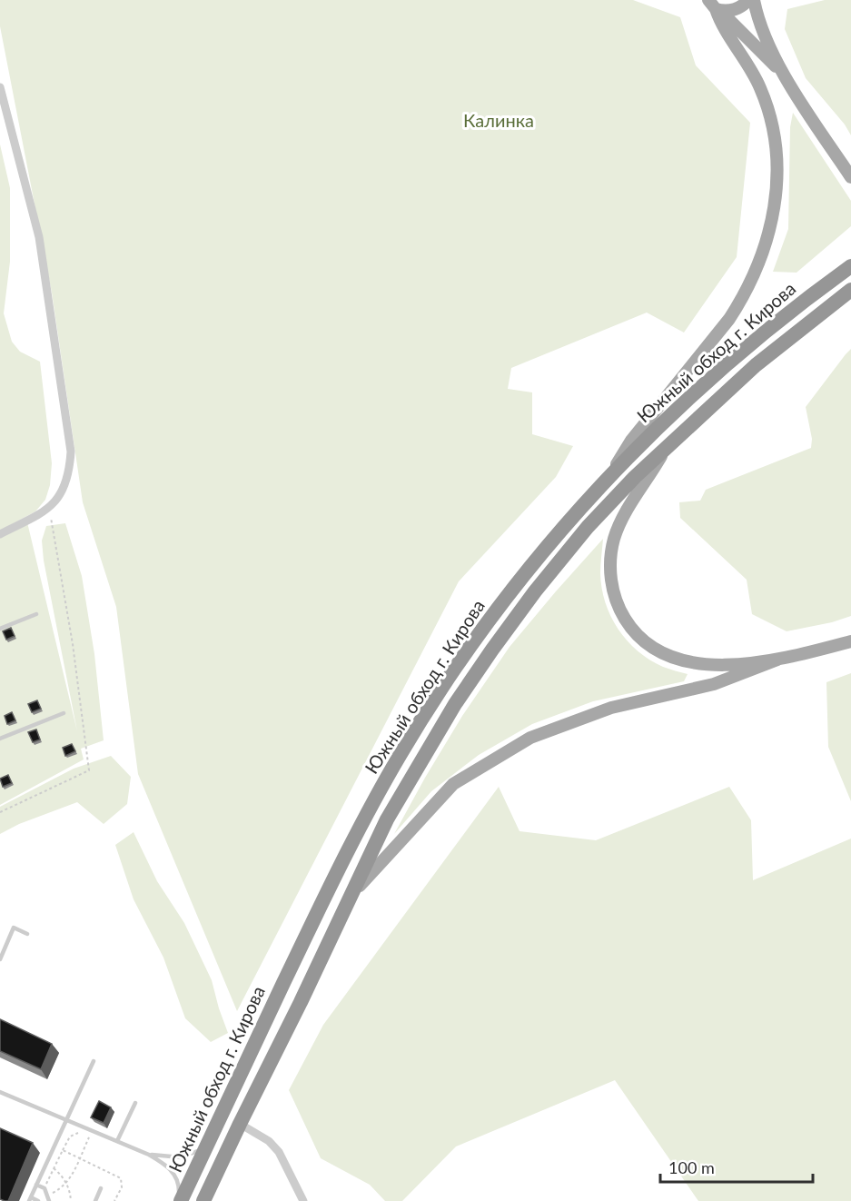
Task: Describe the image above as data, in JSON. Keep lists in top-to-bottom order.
{
  "streets": {
    "highway": ["Южный обход г. Кирова"]
  },
  "parks": ["Калинка"],
  "scale_bar": "100 m"
}
